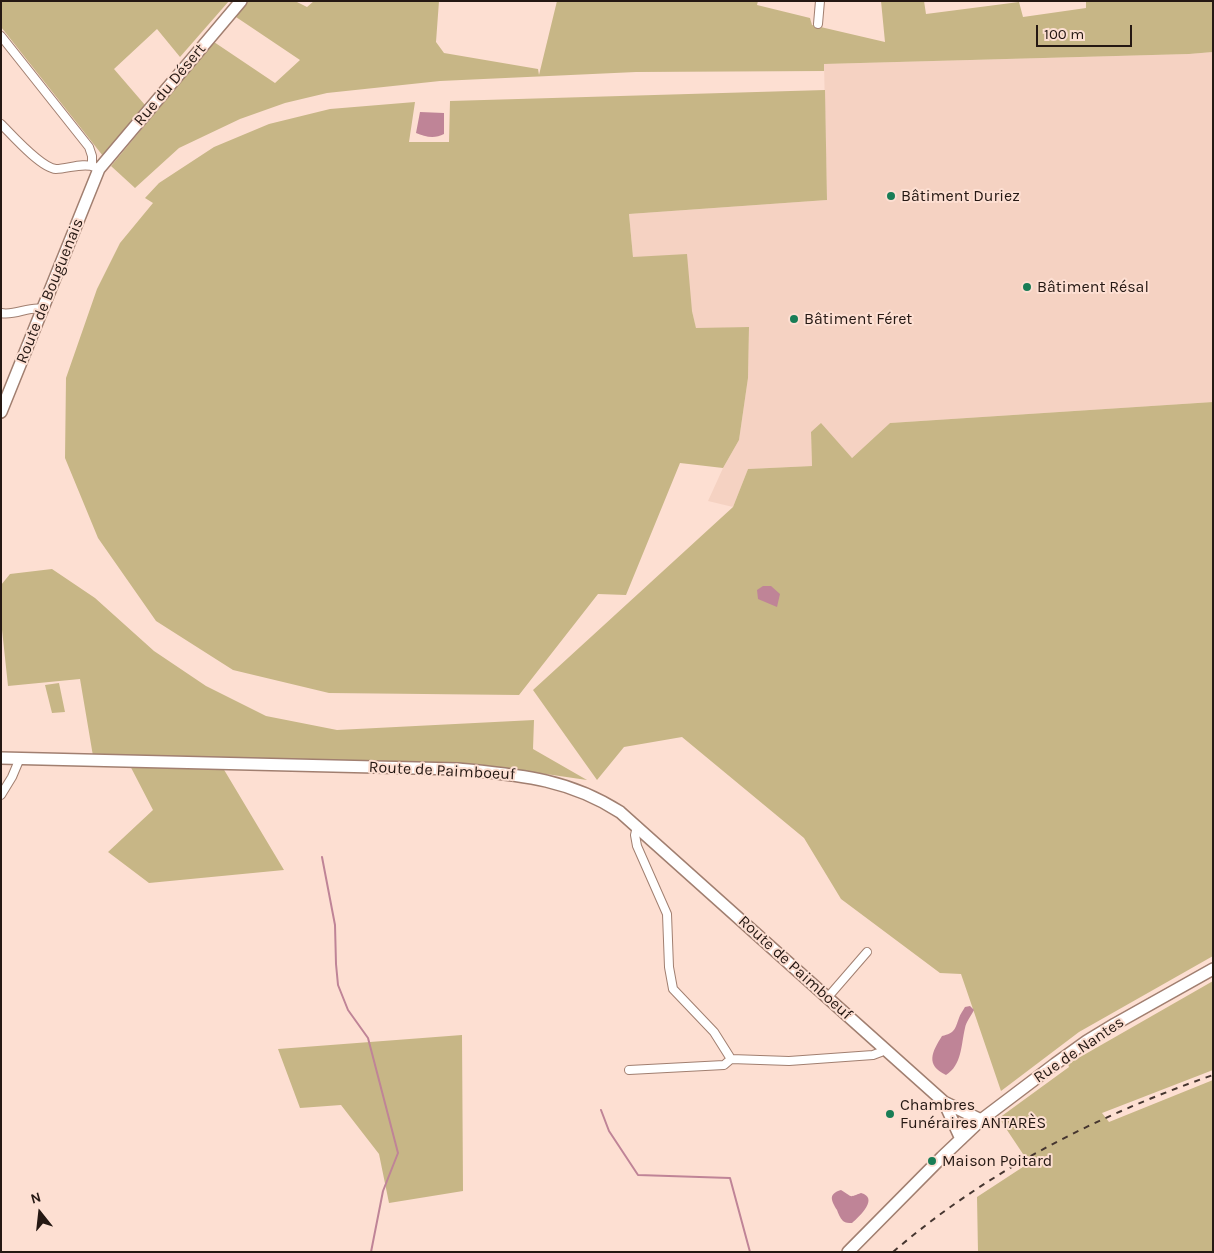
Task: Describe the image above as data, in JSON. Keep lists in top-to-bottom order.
{
  "streets": {
    "street": [
      "Rue du Désert",
      "Route de Bouguenais",
      "Route de Paimboeuf",
      "Rue de Nantes"
    ]
  },
  "crossings": [
    ["Rue du Désert", "Route de Bouguenais"],
    ["Route de Paimboeuf", "Rue de Nantes"]
  ],
  "places": [
    "Bâtiment Duriez",
    "Bâtiment Résal",
    "Bâtiment Féret",
    "Chambres Funéraires ANTARÈS",
    "Maison Poitard"
  ],
  "scale_bar": "100 m",
  "north": "top"
}
